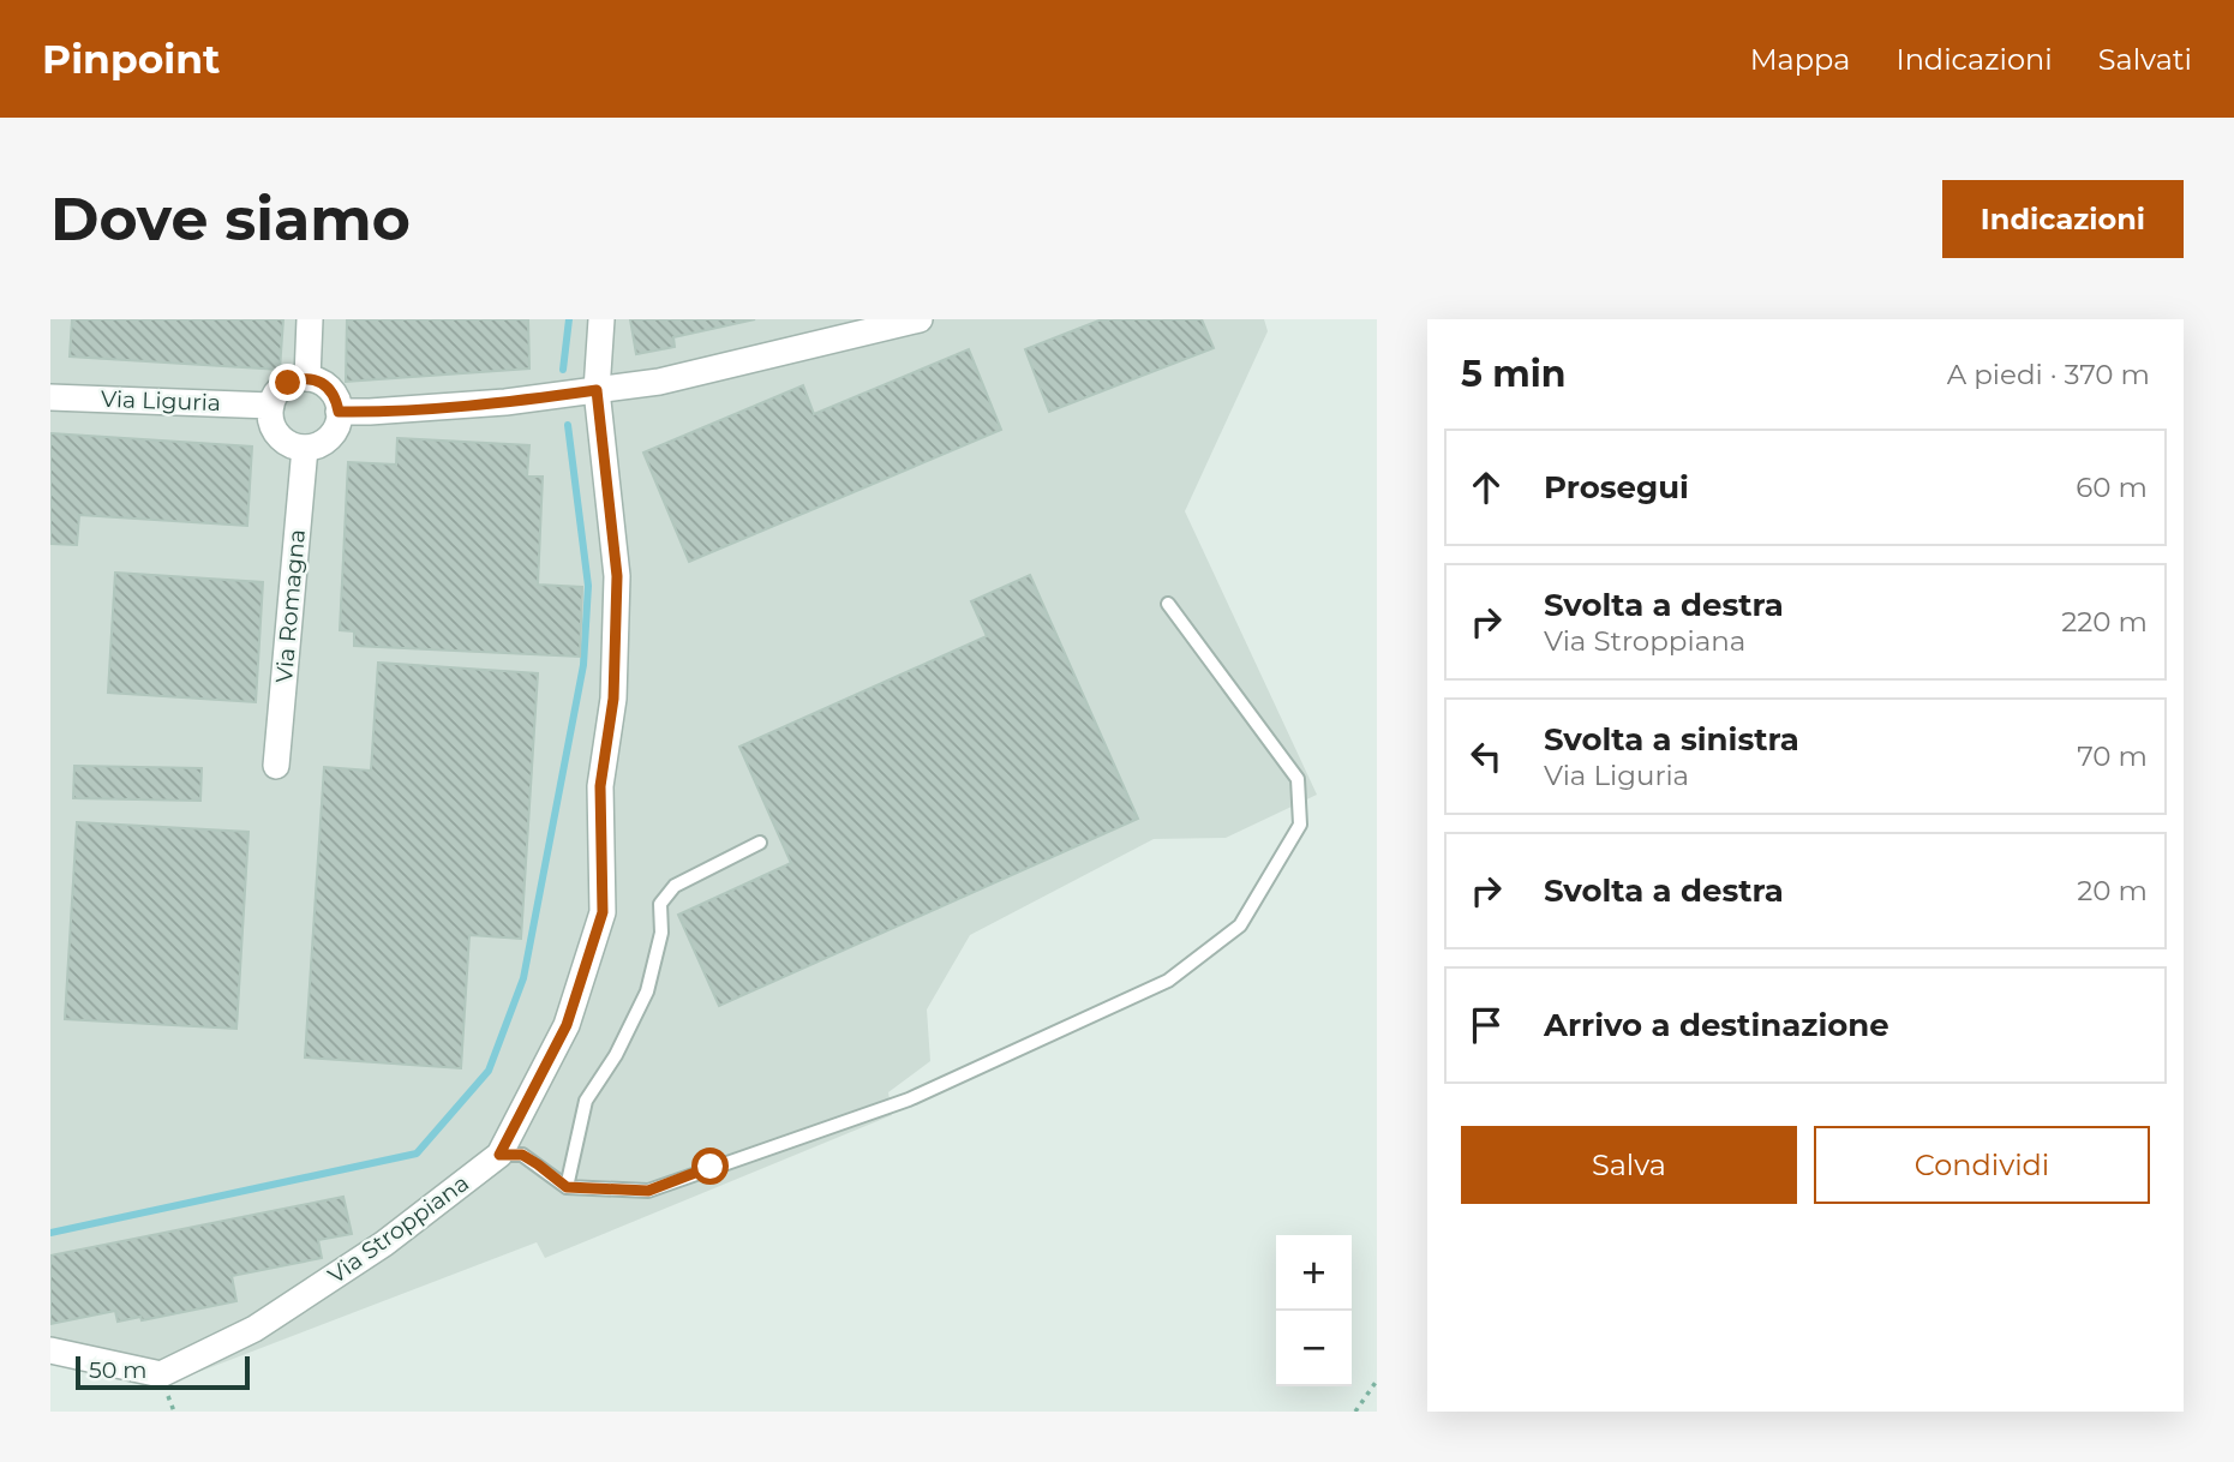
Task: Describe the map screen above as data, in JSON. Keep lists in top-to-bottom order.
{
  "streets": {
    "street": ["Via Liguria", "Via Romagna", "Via Stroppiana"]
  },
  "crossings": [
    ["Via Liguria", "Via Romagna"]
  ],
  "scale_bar": "50 m",
  "page": {
    "header": "Pinpoint",
    "nav": ["Mappa", "Indicazioni", "Salvati"],
    "buttons": [
      "Indicazioni",
      ["Salva", "Condividi"]
    ],
    "title": "Dove siamo",
    "heading": ["5 min", "A piedi · 370 m"],
    "list": [
      ["Prosegui", "60 m"],
      ["Svolta a destra", "Via Stroppiana", "220 m"],
      ["Svolta a sinistra", "Via Liguria", "70 m"],
      ["Svolta a destra", "20 m"],
      "Arrivo a destinazione"
    ],
    "map_buttons": ["+", "−"],
    "scale": "50 m"
  }
}
